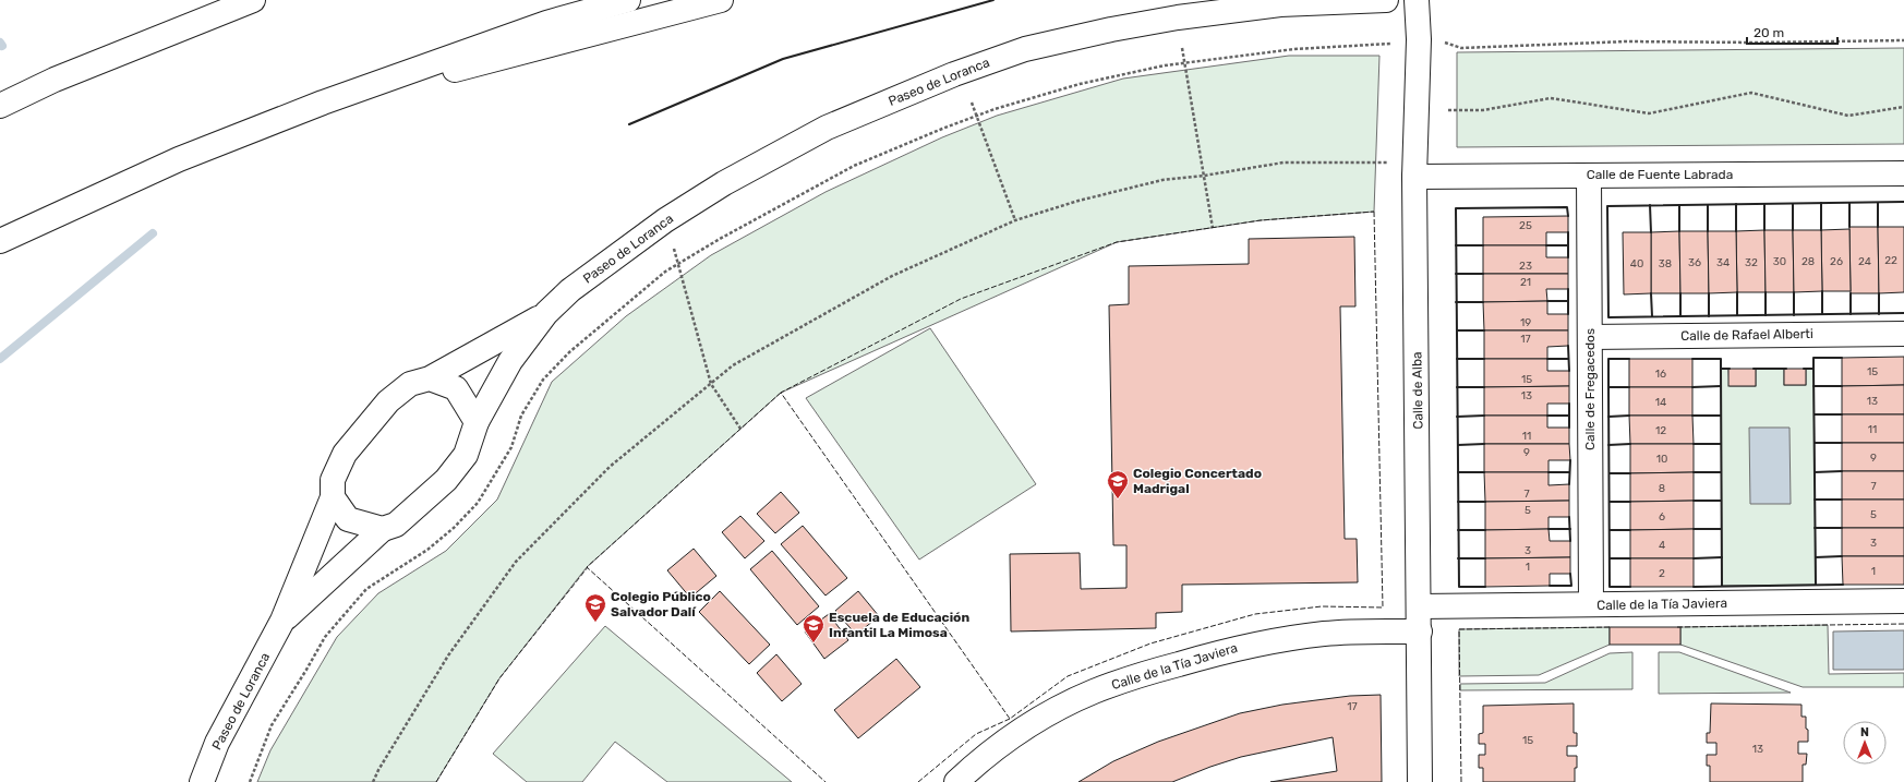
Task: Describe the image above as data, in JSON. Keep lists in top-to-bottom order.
{
  "streets": {
    "main road": [
      "Paseo de Loranca",
      "Calle de Fuente Labrada",
      "Calle de Rafael Alberti",
      "Calle de Fregacedos",
      "Calle de Alba",
      "Calle de la Tía Javiera"
    ]
  },
  "crossings": [
    ["Calle de Fuente Labrada", "Calle de Fregacedos"],
    ["Calle de Fuente Labrada", "Calle de Alba"],
    ["Calle de Rafael Alberti", "Calle de Fregacedos"],
    ["Calle de Fregacedos", "Calle de la Tía Javiera"],
    ["Calle de Alba", "Calle de la Tía Javiera"]
  ],
  "places": {
    "school or university": ["Colegio Concertado Madrigal", "Colegio Público Salvador Dalí", "Escuela de Educación Infantil La Mimosa"]
  },
  "house_numbers": [
    "25",
    "22",
    "30",
    "28",
    "26",
    "24",
    "36",
    "34",
    "32",
    "40",
    "38",
    "23",
    "21",
    "19",
    "17",
    "15",
    "16",
    "15",
    "13",
    "13",
    "14",
    "11",
    "12",
    "11",
    "9",
    "9",
    "10",
    "7",
    "8",
    "7",
    "5",
    "5",
    "6",
    "3",
    "4",
    "3",
    "1",
    "1",
    "2",
    "17",
    "15",
    "13"
  ],
  "scale_bar": "20 m",
  "north": "top"
}
